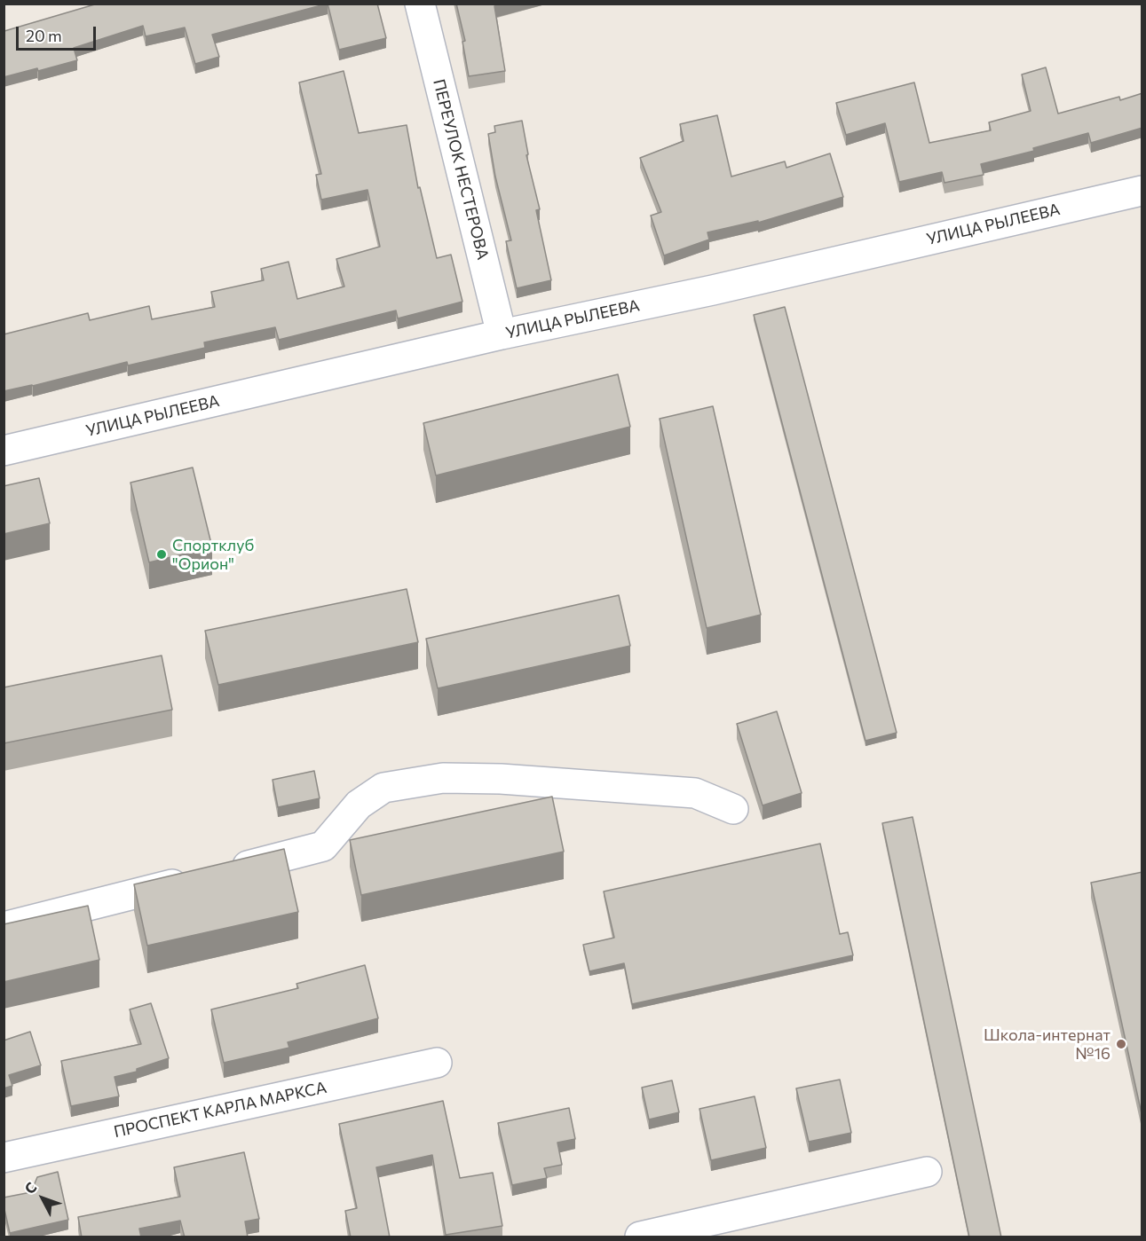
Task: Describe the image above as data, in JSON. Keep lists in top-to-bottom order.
{
  "streets": {
    "street": ["ПЕРЕУЛОК НЕСТЕРОВА", "УЛИЦА РЫЛЕЕВА", "ПРОСПЕКТ КАРЛА МАРКСА"]
  },
  "crossings": [
    ["ПЕРЕУЛОК НЕСТЕРОВА", "УЛИЦА РЫЛЕЕВА"]
  ],
  "places": ["Спортклуб \"Орион\"", "Школа-интернат №16"],
  "scale_bar": "20 m",
  "north": "top left"
}
